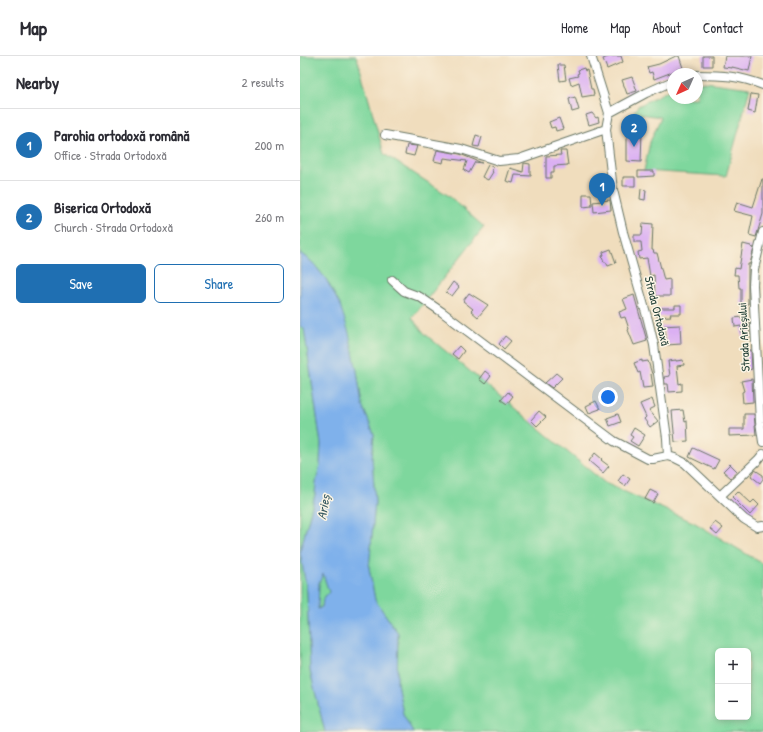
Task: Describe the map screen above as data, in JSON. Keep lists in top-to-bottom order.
{
  "streets": {
    "street": ["Strada Ortodoxă", "Strada Arieșului"]
  },
  "water": ["Arieș"],
  "north": "bottom left",
  "page": {
    "header": "Map",
    "nav": [
      "Home",
      "Map",
      "About",
      "Contact"
    ],
    "heading": ["Nearby", "2 results"],
    "list": [
      {
        "mark": "1",
        "name": "Parohia ortodoxă română",
        "note": "Office · Strada Ortodoxă",
        "value": "200 m"
      },
      {
        "mark": "2",
        "name": "Biserica Ortodoxă",
        "note": "Church · Strada Ortodoxă",
        "value": "260 m"
      }
    ],
    "pins": ["2", "1"],
    "buttons": ["Save", "Share"],
    "map_buttons": ["+", "−"]
  }
}
